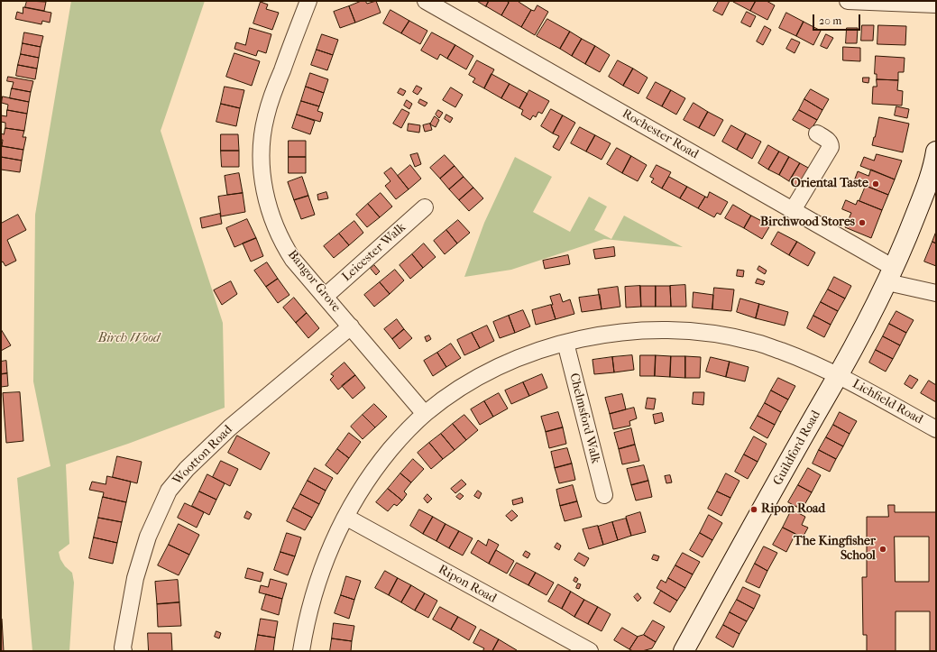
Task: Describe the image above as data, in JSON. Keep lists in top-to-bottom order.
{
  "streets": {
    "street": [
      "Rochester Road",
      "Leicester Walk",
      "Bangor Grove",
      "Lichfield Road",
      "Chelmsford Walk",
      "Guildford Road",
      "Wootton Road",
      "Ripon Road"
    ]
  },
  "crossings": [
    ["Rochester Road", "Guildford Road"],
    ["Leicester Walk", "Bangor Grove"],
    ["Bangor Grove", "Lichfield Road"],
    ["Bangor Grove", "Wootton Road"],
    ["Lichfield Road", "Chelmsford Walk"],
    ["Lichfield Road", "Guildford Road"],
    ["Lichfield Road", "Ripon Road"]
  ],
  "parks": ["Birch Wood"],
  "places": [
    "Oriental Taste",
    "Birchwood Stores",
    "Ripon Road",
    "The Kingfisher School"
  ],
  "scale_bar": "20 m"
}
